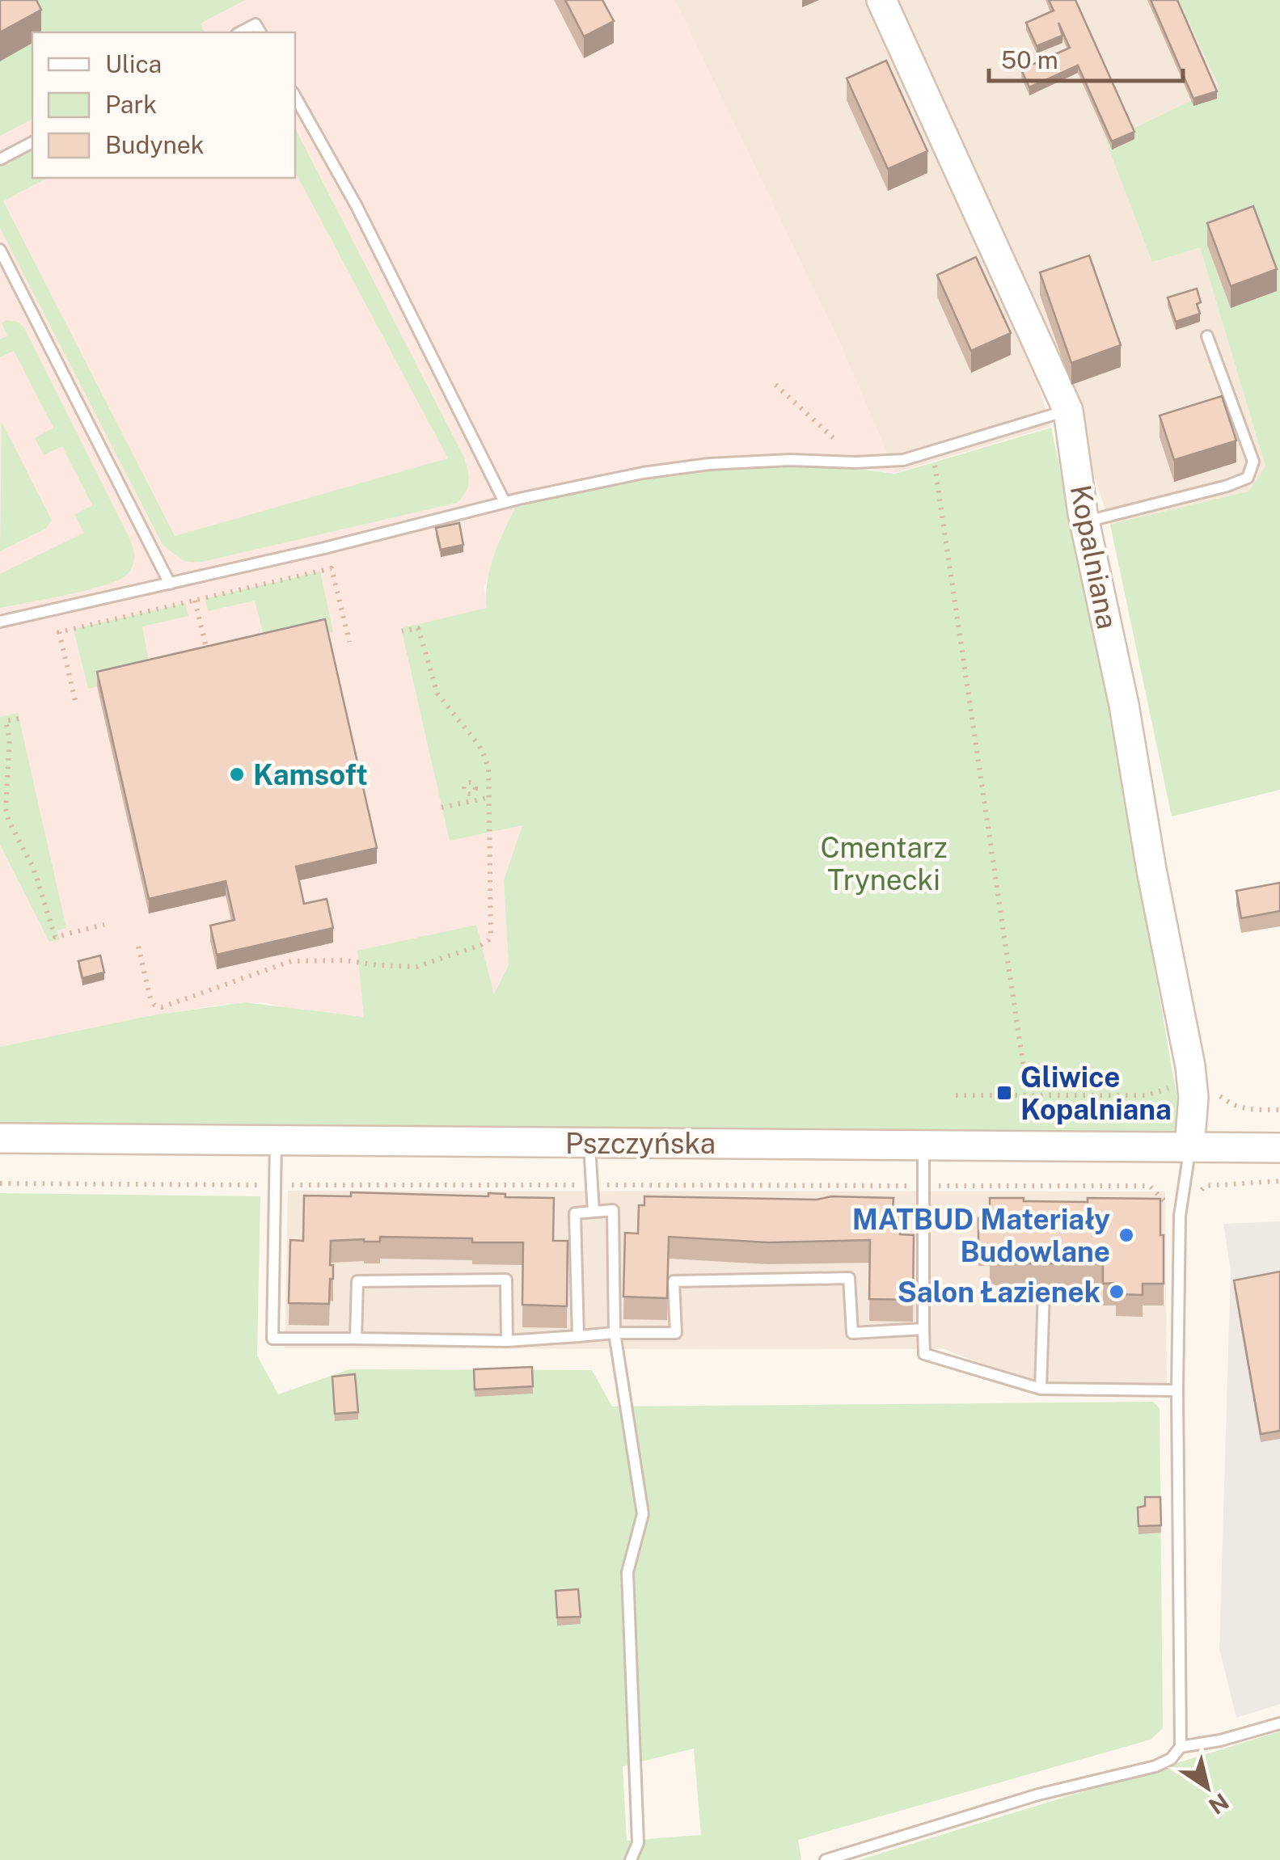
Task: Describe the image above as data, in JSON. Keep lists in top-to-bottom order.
{
  "streets": {
    "main road": ["Kopalniana", "Pszczyńska"]
  },
  "crossings": [
    ["Kopalniana", "Pszczyńska"]
  ],
  "parks": ["Cmentarz Trynecki"],
  "places": {
    "other": ["Kamsoft", "MATBUD Materiały Budowlane", "Salon Łazienek"],
    "transit": ["Gliwice Kopalniana"]
  },
  "legend": ["Ulica", "Park", "Budynek"],
  "scale_bar": "50 m",
  "north": "bottom right"
}
